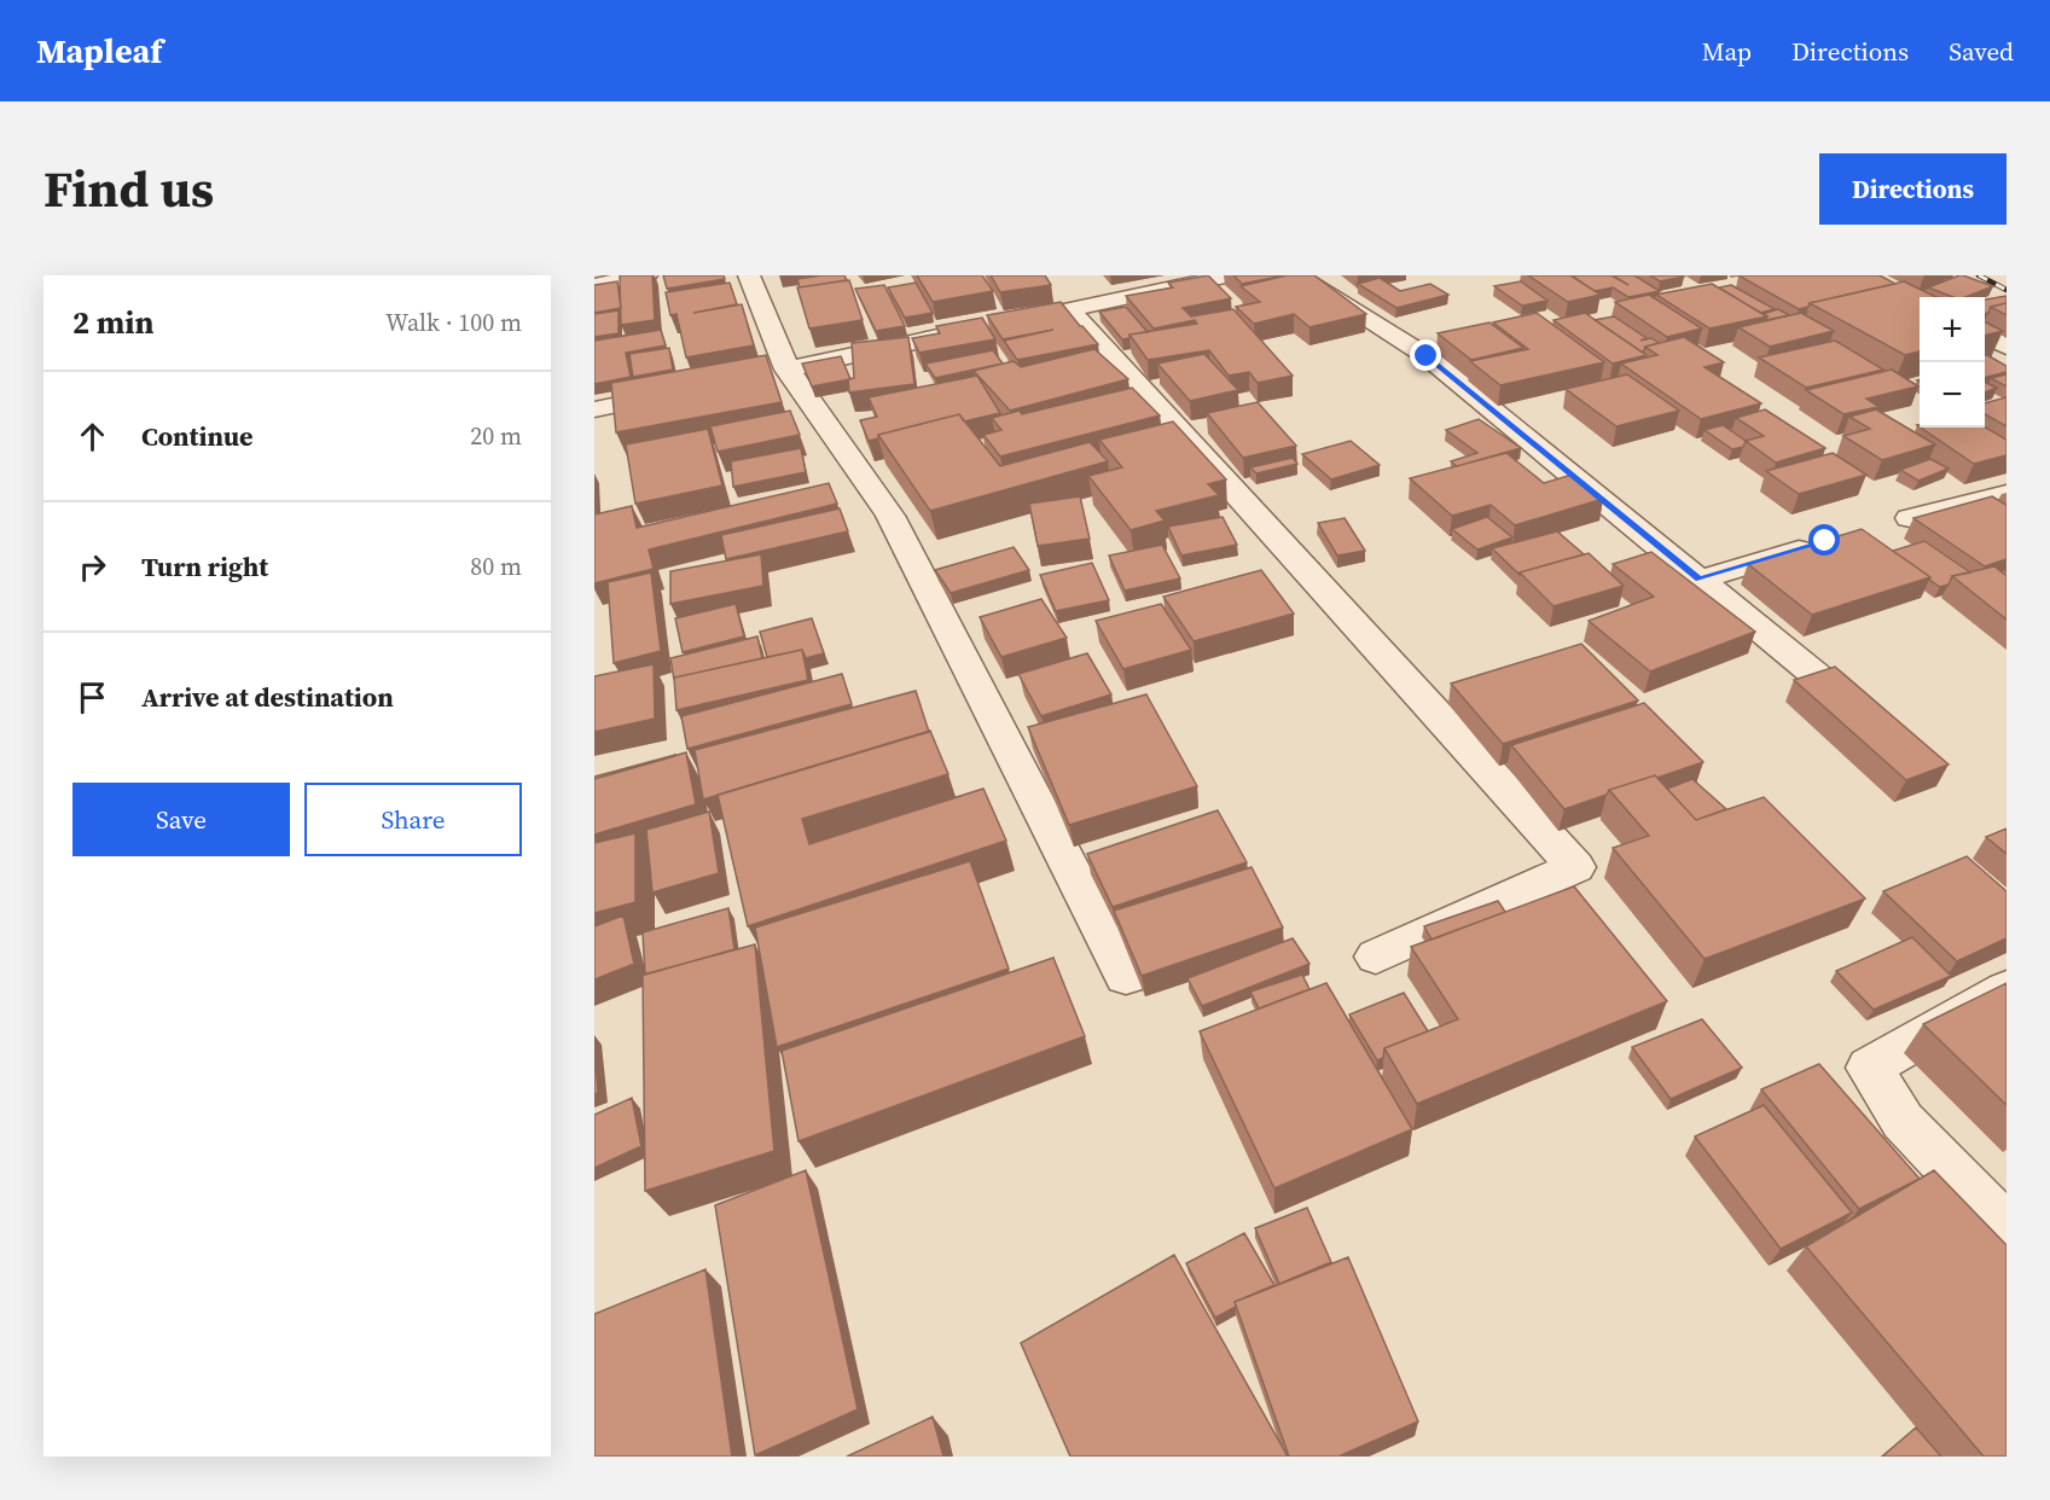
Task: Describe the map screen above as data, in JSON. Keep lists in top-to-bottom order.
{
  "page": {
    "header": "Mapleaf",
    "nav": ["Map", "Directions", "Saved"],
    "title": "Find us",
    "buttons": [
      "Directions",
      ["Save", "Share"]
    ],
    "heading": ["2 min", "Walk · 100 m"],
    "map_buttons": ["+", "−"],
    "list": [
      ["Continue", "20 m"],
      ["Turn right", "80 m"],
      "Arrive at destination"
    ]
  }
}
